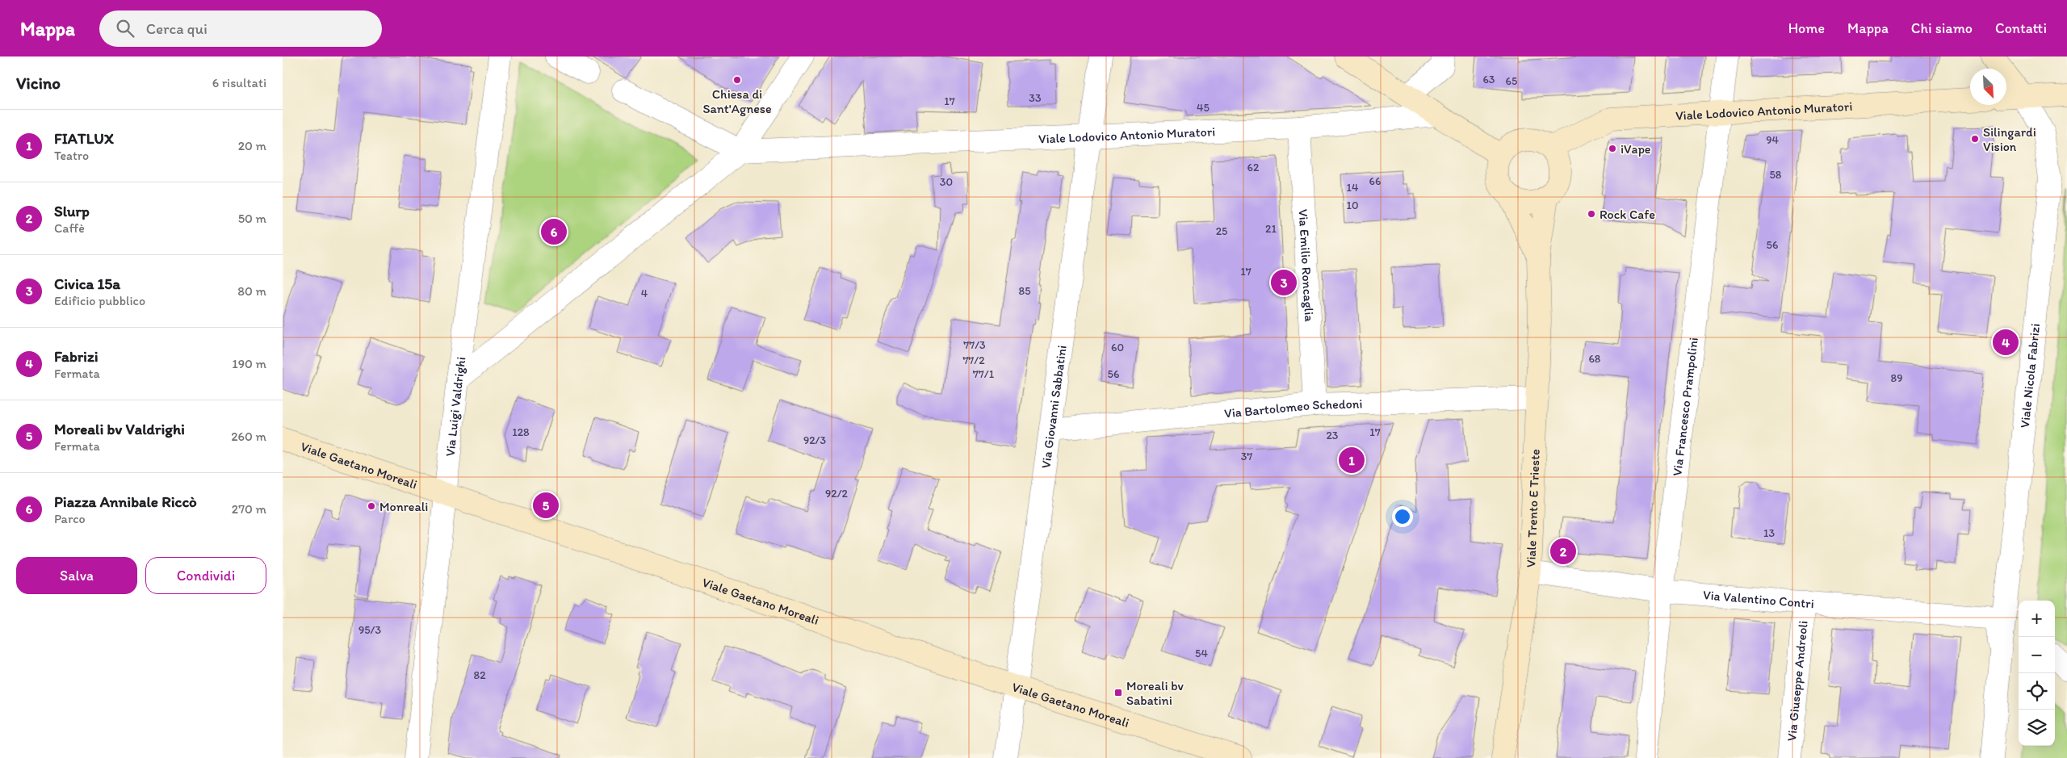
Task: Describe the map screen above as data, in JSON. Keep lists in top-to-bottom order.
{
  "streets": {
    "street": [
      "Viale Lodovico Antonio Muratori",
      "Via Emilio Roncaglia",
      "Viale Nicola Fabrizi",
      "Via Luigi Valdrighi",
      "Via Francesco Prampolini",
      "Via Giovanni Sabbatini",
      "Via Bartolomeo Schedoni",
      "Viale Gaetano Moreali",
      "Viale Trento E Trieste",
      "Via Valentino Contri",
      "Via Giuseppe Andreoli"
    ]
  },
  "crossings": [
    ["Viale Lodovico Antonio Muratori", "Via Emilio Roncaglia"],
    ["Viale Lodovico Antonio Muratori", "Via Francesco Prampolini"],
    ["Viale Lodovico Antonio Muratori", "Via Giovanni Sabbatini"],
    ["Viale Lodovico Antonio Muratori", "Viale Trento E Trieste"],
    ["Via Emilio Roncaglia", "Via Bartolomeo Schedoni"],
    ["Viale Nicola Fabrizi", "Via Valentino Contri"],
    ["Via Luigi Valdrighi", "Viale Gaetano Moreali"],
    ["Via Francesco Prampolini", "Via Valentino Contri"],
    ["Via Giovanni Sabbatini", "Via Bartolomeo Schedoni"],
    ["Via Giovanni Sabbatini", "Viale Gaetano Moreali"],
    ["Via Bartolomeo Schedoni", "Viale Trento E Trieste"],
    ["Viale Trento E Trieste", "Via Valentino Contri"],
    ["Via Valentino Contri", "Via Giuseppe Andreoli"]
  ],
  "places": {
    "other": [
      "Chiesa di Sant'Agnese",
      "Silingardi Vision",
      "iVape",
      "Rock Cafe",
      "Monreali"
    ],
    "transit": ["Moreali bv Sabatini"]
  },
  "house_numbers": [
    "63",
    "65",
    "33",
    "17",
    "45",
    "94",
    "62",
    "58",
    "66",
    "30",
    "14",
    "10",
    "21",
    "25",
    "56",
    "17",
    "85",
    "4",
    "77/3",
    "60",
    "68",
    "77/2",
    "77/1",
    "56",
    "89",
    "128",
    "17",
    "23",
    "92/3",
    "37",
    "92/2",
    "13",
    "95/3",
    "54",
    "82"
  ],
  "north": "bottom right",
  "page": {
    "header": "Mappa",
    "search": "Cerca qui",
    "nav": [
      "Home",
      "Mappa",
      "Chi siamo",
      "Contatti"
    ],
    "heading": ["Vicino", "6 risultati"],
    "list": [
      {
        "mark": "1",
        "name": "FIATLUX",
        "note": "Teatro",
        "value": "20 m"
      },
      {
        "mark": "2",
        "name": "Slurp",
        "note": "Caffè",
        "value": "50 m"
      },
      {
        "mark": "3",
        "name": "Civica 15a",
        "note": "Edificio pubblico",
        "value": "80 m"
      },
      {
        "mark": "4",
        "name": "Fabrizi",
        "note": "Fermata",
        "value": "190 m"
      },
      {
        "mark": "5",
        "name": "Moreali bv Valdrighi",
        "note": "Fermata",
        "value": "260 m"
      },
      {
        "mark": "6",
        "name": "Piazza Annibale Riccò",
        "note": "Parco",
        "value": "270 m"
      }
    ],
    "pins": [
      "6",
      "3",
      "4",
      "1",
      "5",
      "2"
    ],
    "buttons": ["Salva", "Condividi"],
    "map_buttons": ["+", "−"]
  }
}
